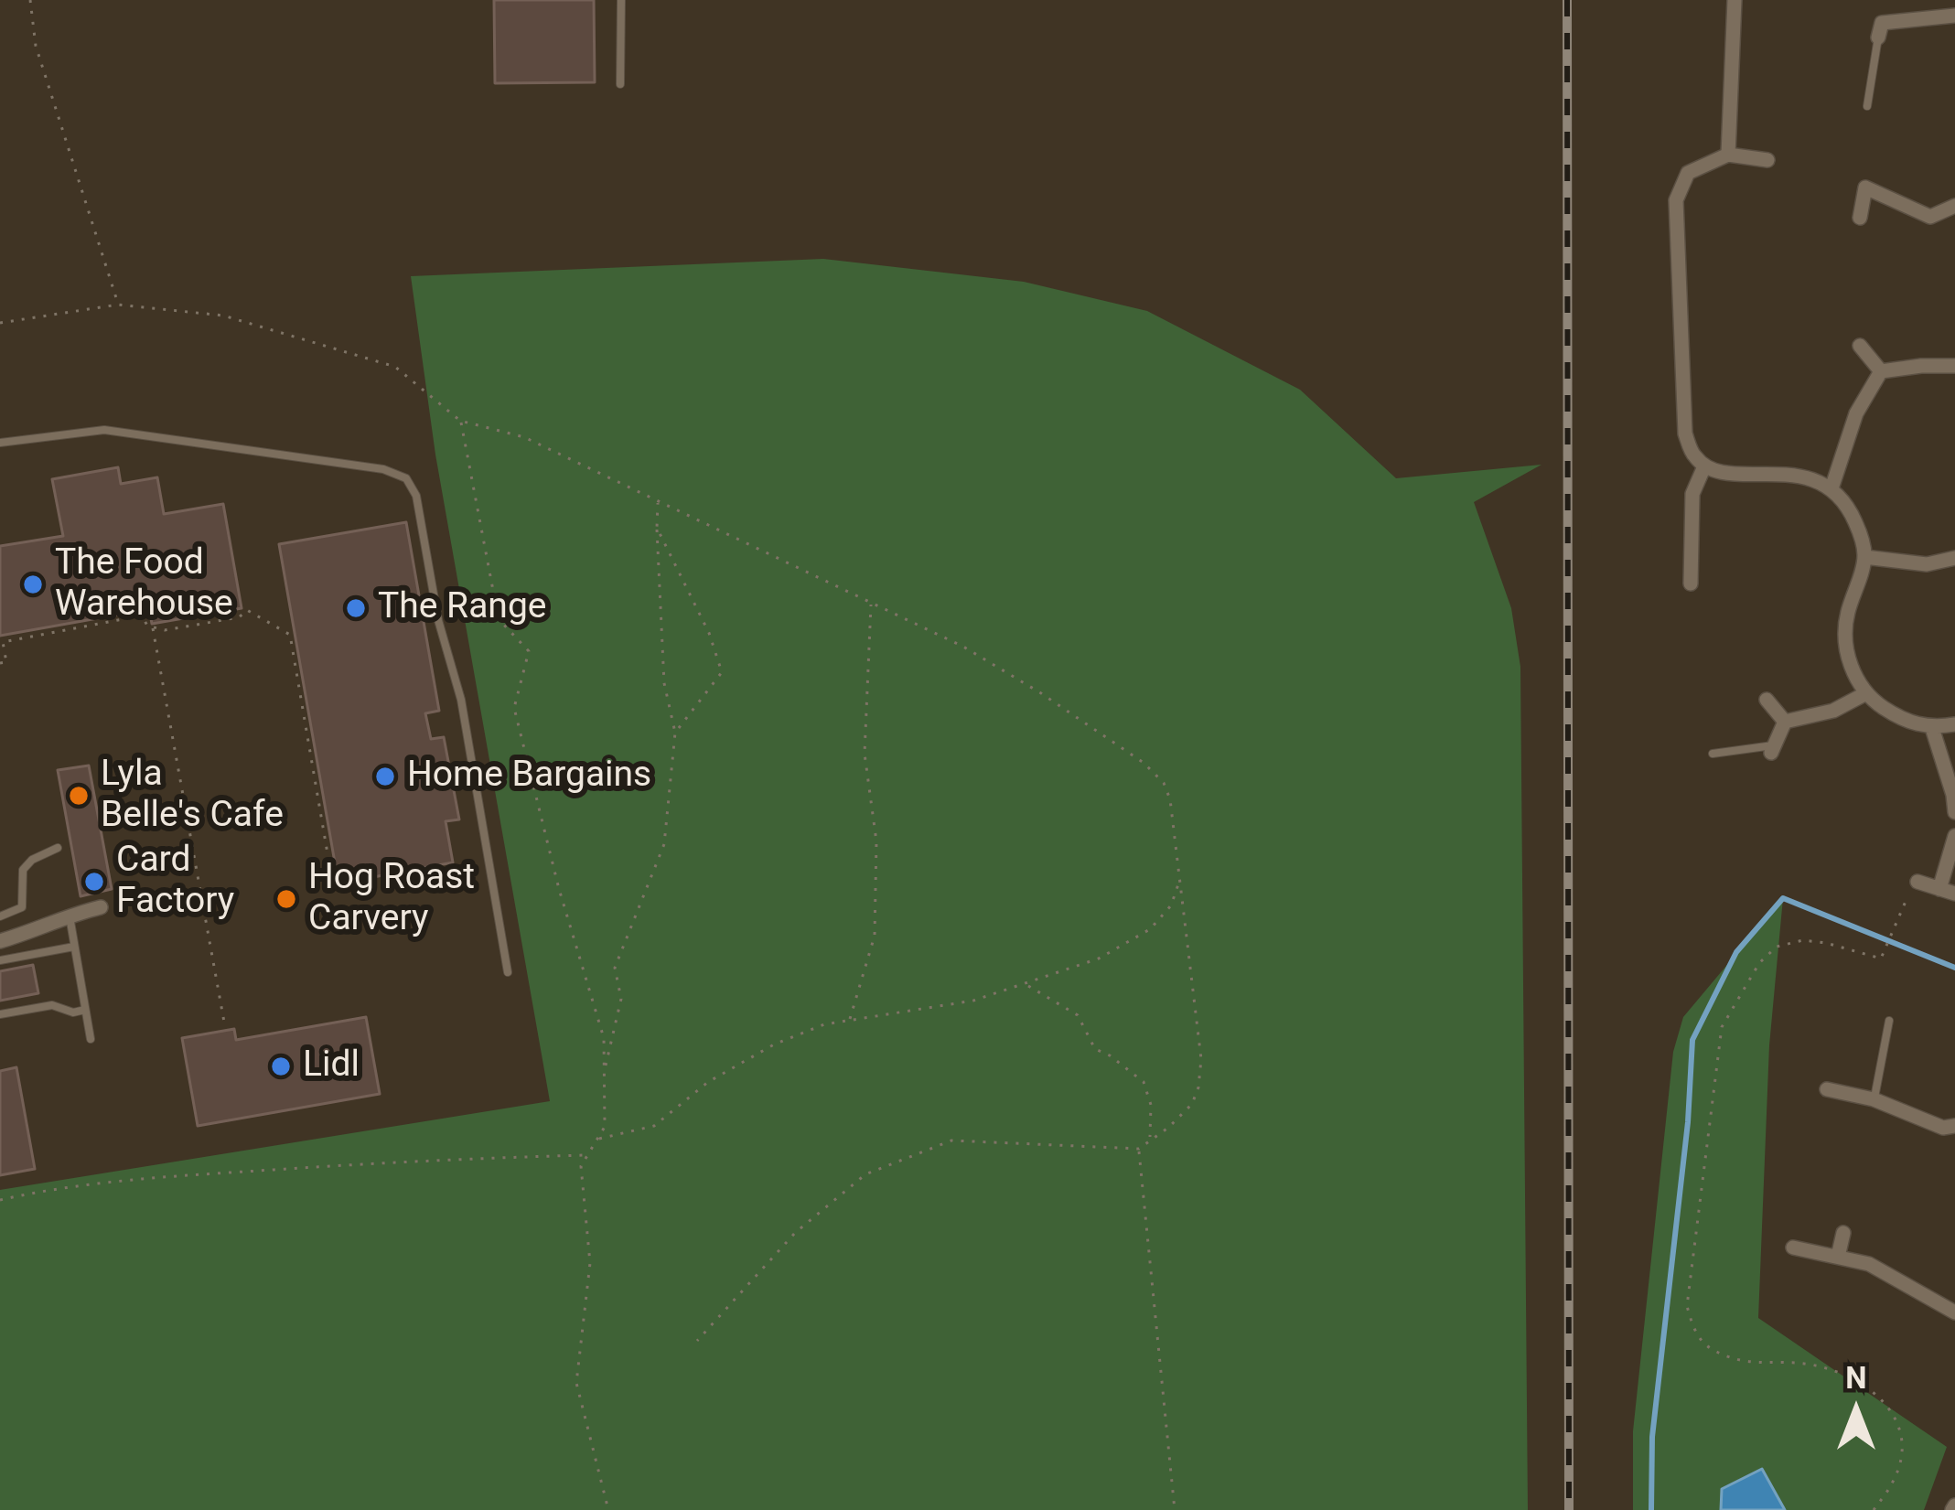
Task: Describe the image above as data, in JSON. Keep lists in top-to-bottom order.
{
  "places": [
    "The Food Warehouse",
    "The Range",
    "Home Bargains",
    "Lyla Belle's Cafe",
    "Card Factory",
    "Hog Roast Carvery",
    "Lidl"
  ],
  "north": "top"
}
